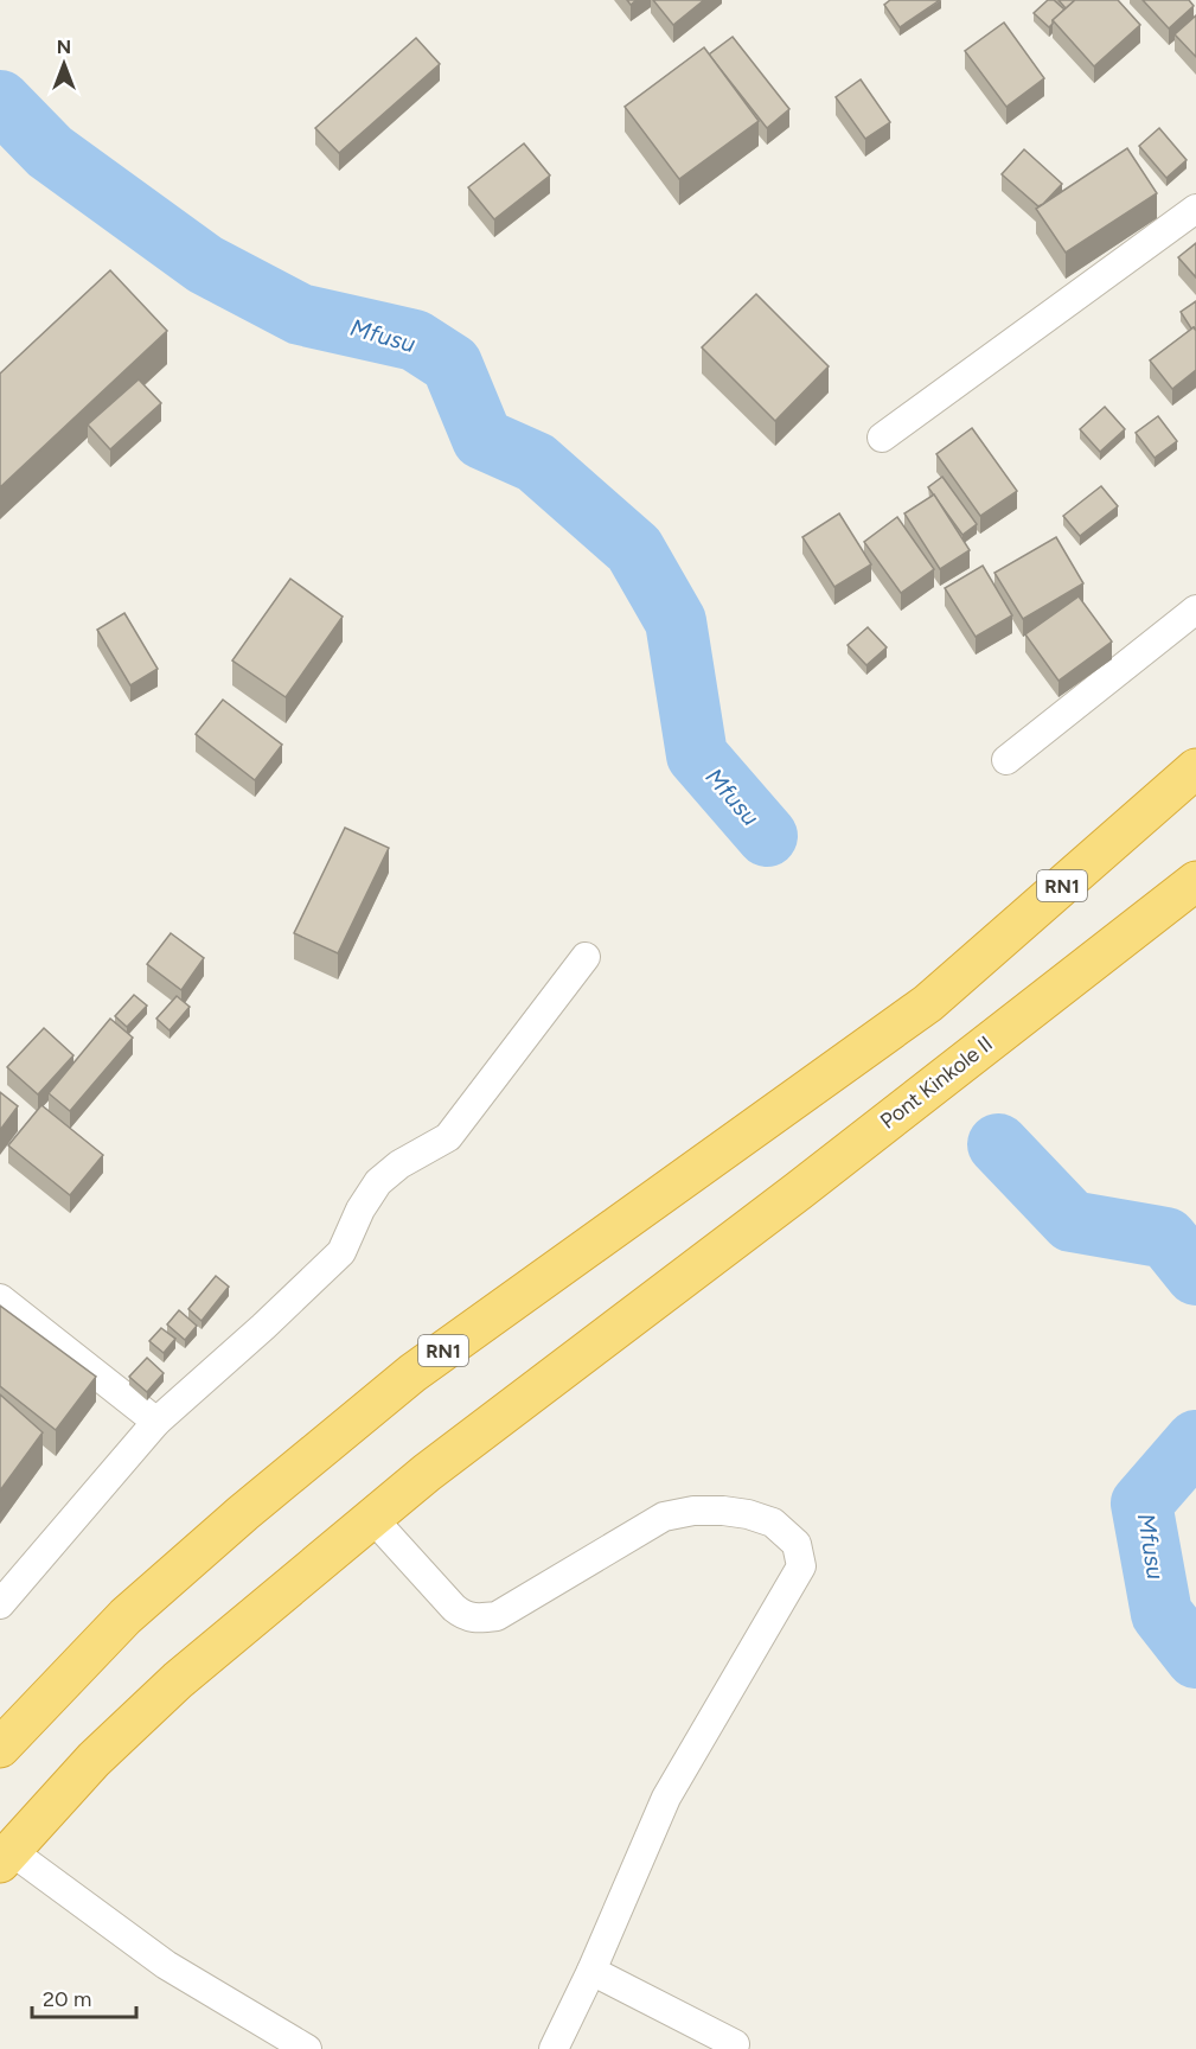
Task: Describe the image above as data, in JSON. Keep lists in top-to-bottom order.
{
  "streets": {
    "highway": ["RN1", "Pont Kinkole II"]
  },
  "water": ["Mfusu"],
  "scale_bar": "20 m",
  "north": "top"
}
